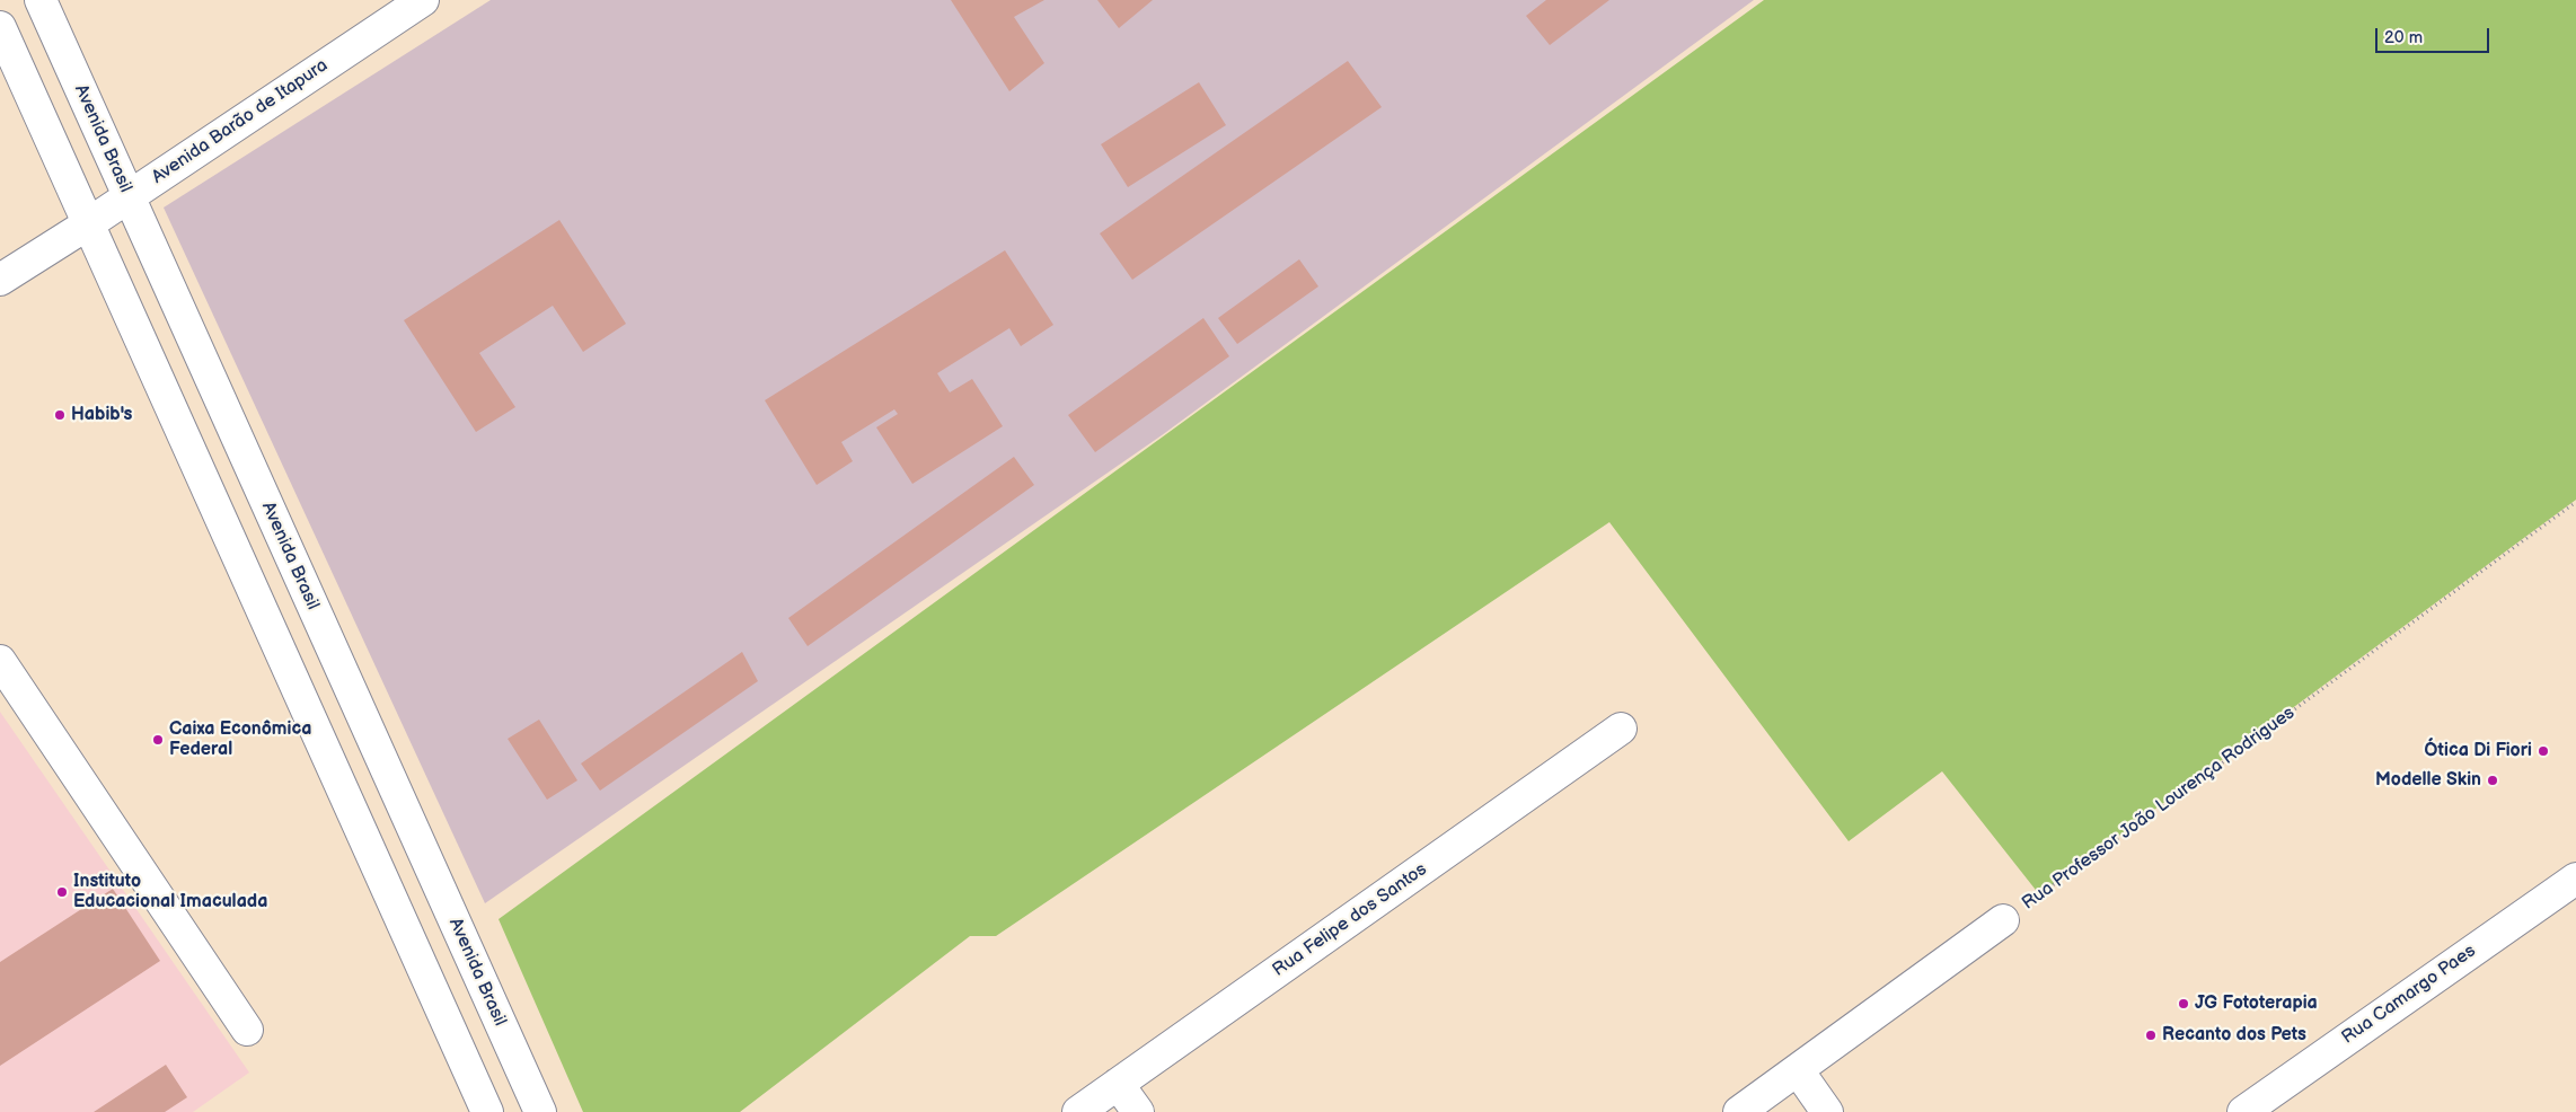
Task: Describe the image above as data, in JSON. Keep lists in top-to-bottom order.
{
  "streets": {
    "main road": [
      "Avenida Barão de Itapura",
      "Avenida Brasil",
      "Rua Professor João Lourença Rodrigues",
      "Rua Felipe dos Santos",
      "Rua Camargo Paes"
    ]
  },
  "crossings": [
    ["Avenida Barão de Itapura", "Avenida Brasil"]
  ],
  "places": [
    "Habib's",
    "Caixa Econômica Federal",
    "Ótica Di Fiori",
    "Modelle Skin",
    "Instituto Educacional Imaculada",
    "JG Fototerapia",
    "Recanto dos Pets"
  ],
  "scale_bar": "20 m"
}
